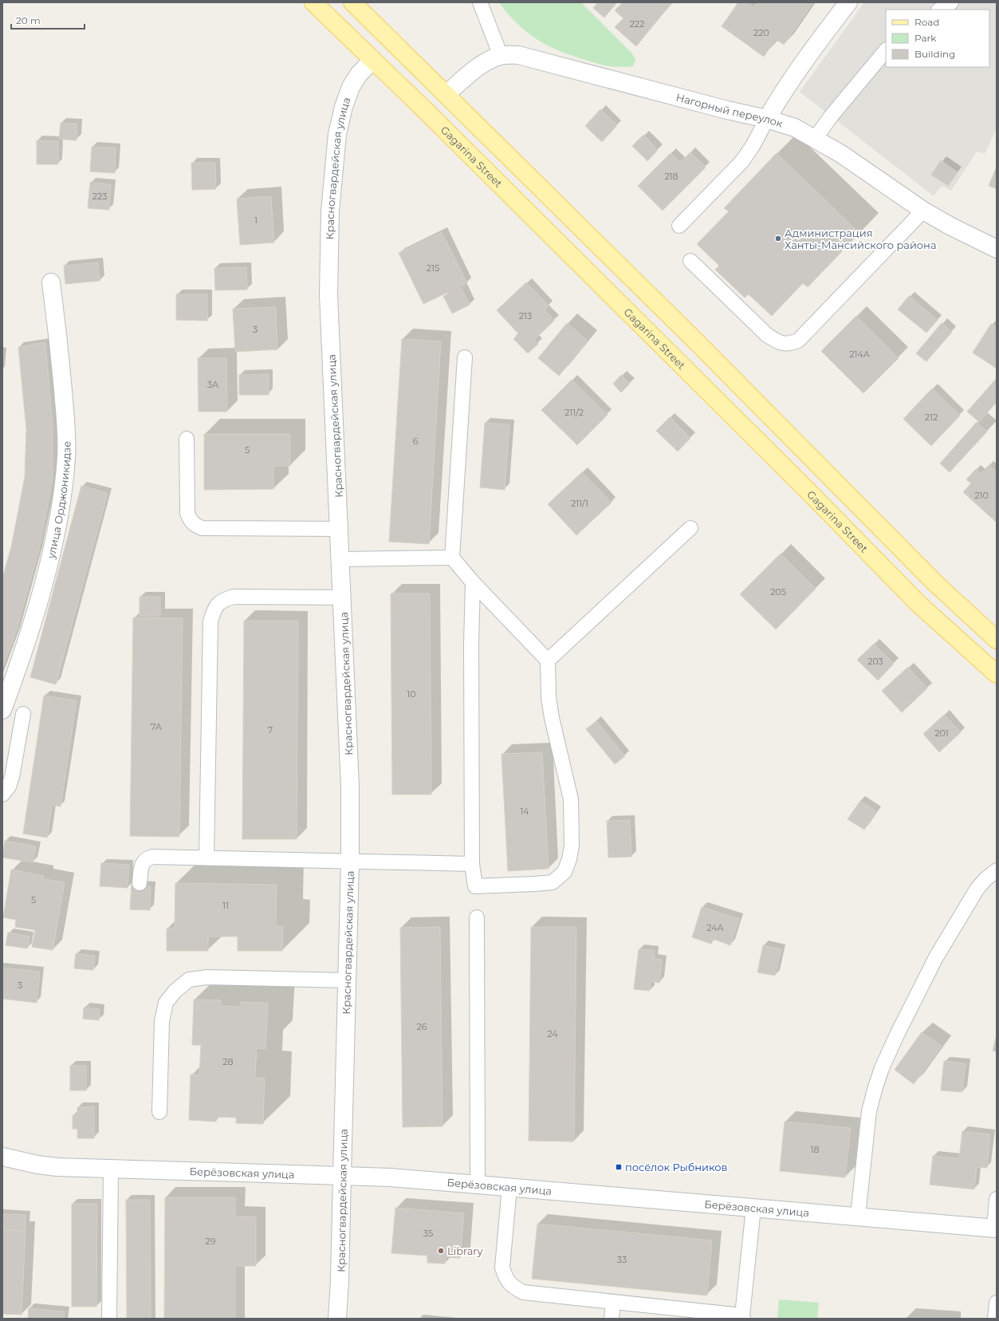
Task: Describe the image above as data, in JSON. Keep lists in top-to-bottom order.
{
  "streets": {
    "main road": ["Gagarina Street"],
    "street": [
      "Нагорный переулок",
      "Красногвардейская улица",
      "улица Орджоникидзе",
      "Берёзовская улица"
    ]
  },
  "crossings": [
    ["Gagarina Street", "Красногвардейская улица"],
    ["Красногвардейская улица", "Берёзовская улица"]
  ],
  "places": {
    "other": ["Администрация Ханты-Мансийского района", "Library"],
    "transit": ["посёлок Рыбников"]
  },
  "house_numbers": [
    "222",
    "220",
    "218",
    "223",
    "1",
    "215",
    "213",
    "3",
    "214А",
    "3А",
    "211/2",
    "212",
    "6",
    "5",
    "210",
    "211/1",
    "205",
    "203",
    "10",
    "7А",
    "7",
    "201",
    "14",
    "5",
    "11",
    "24А",
    "3",
    "26",
    "24",
    "28",
    "18",
    "35",
    "29",
    "33"
  ],
  "legend": ["Road", "Park", "Building"],
  "scale_bar": "20 m"
}
